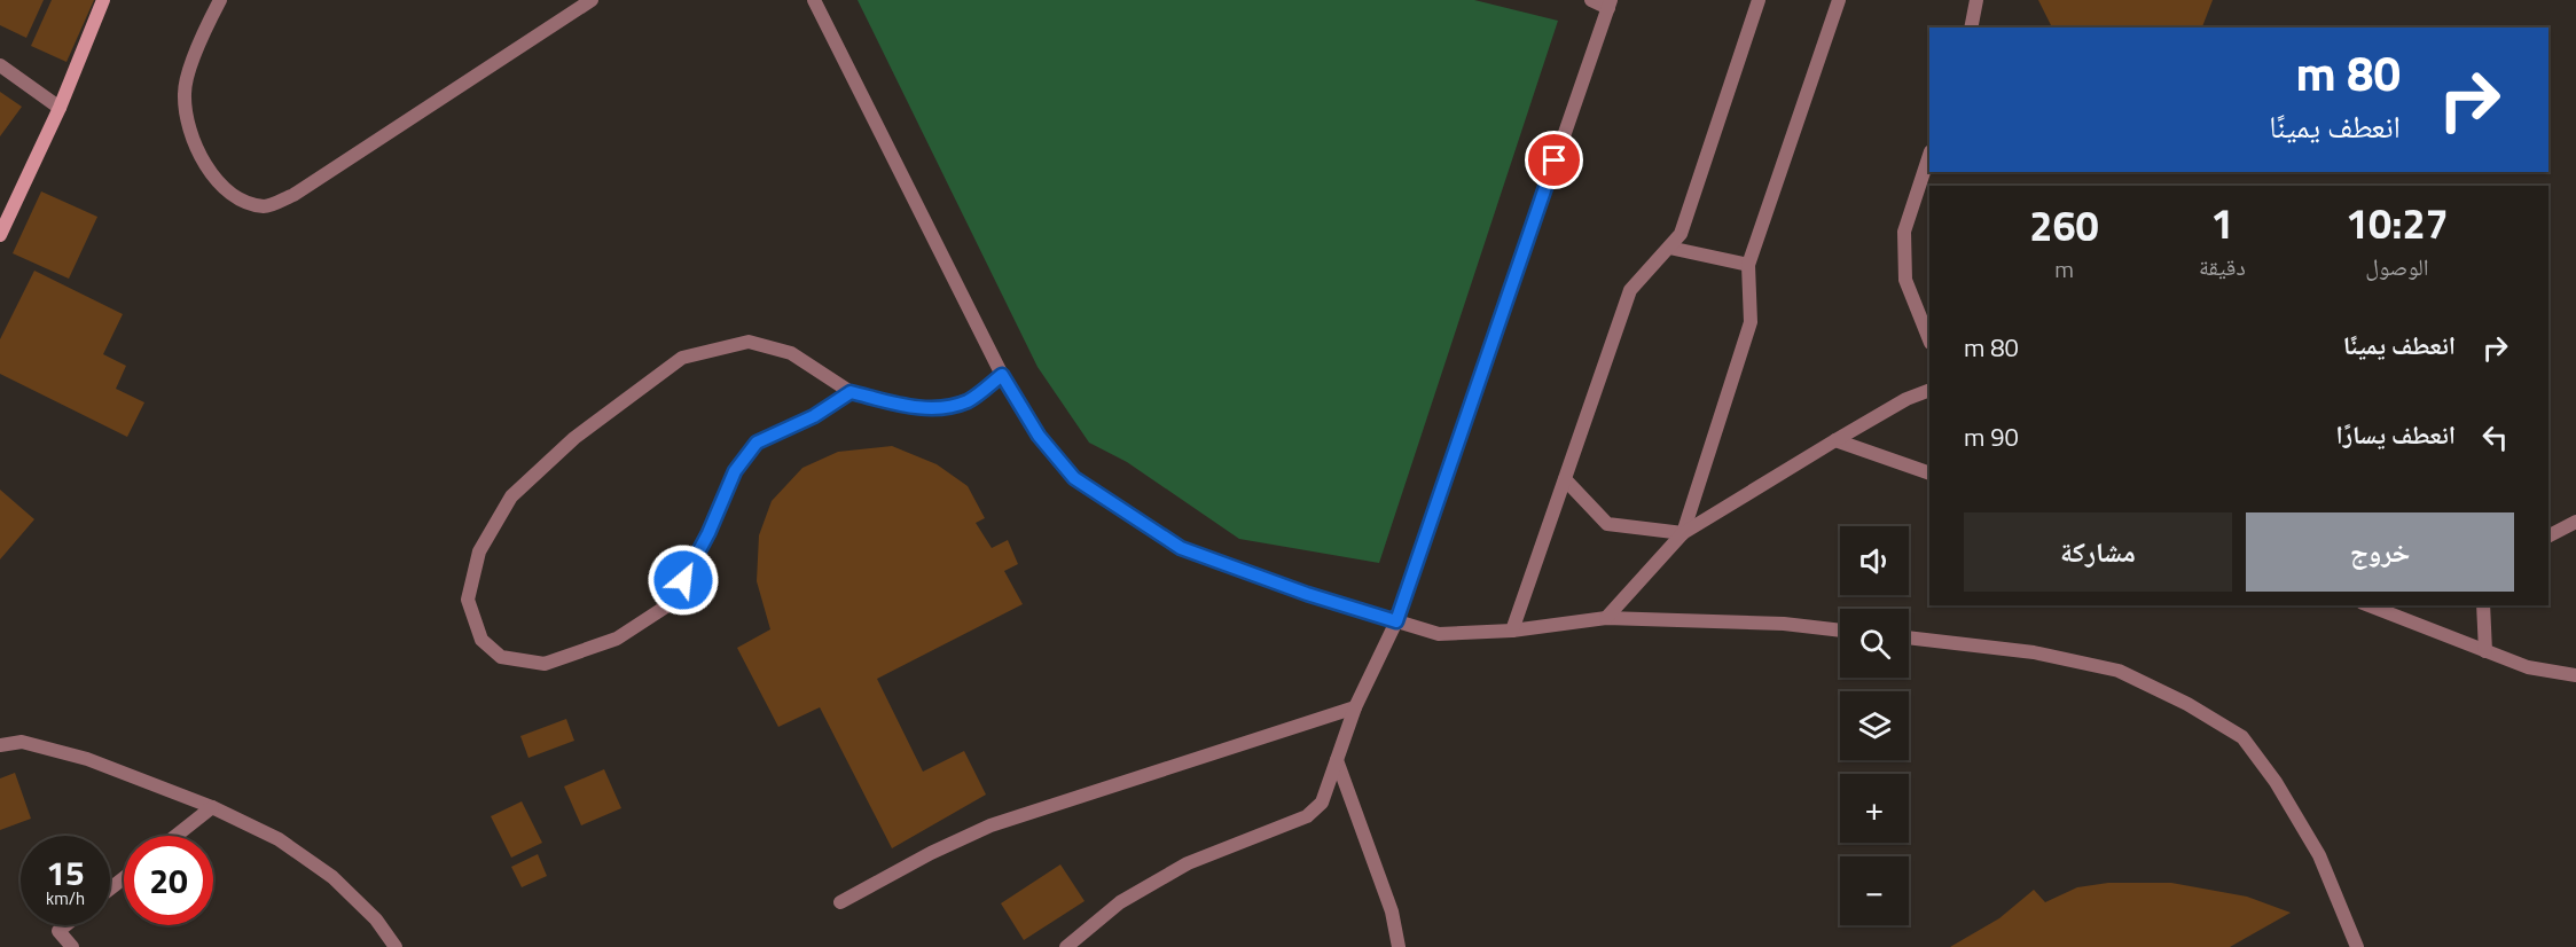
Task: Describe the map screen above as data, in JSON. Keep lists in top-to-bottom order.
{
  "page": {
    "turn": ["80 m", "انعطف يمينًا"],
    "eta": [
      "10:27",
      "الوصول",
      "1",
      "دقيقة",
      "260",
      "m"
    ],
    "list": [
      {
        "name": "انعطف يمينًا",
        "value": "80 m"
      },
      {
        "name": "انعطف يسارًا",
        "value": "90 m"
      }
    ],
    "buttons": ["خروج", "مشاركة"],
    "map_buttons": ["+", "−"],
    "speed": "15 km/h",
    "limit": "20"
  }
}
